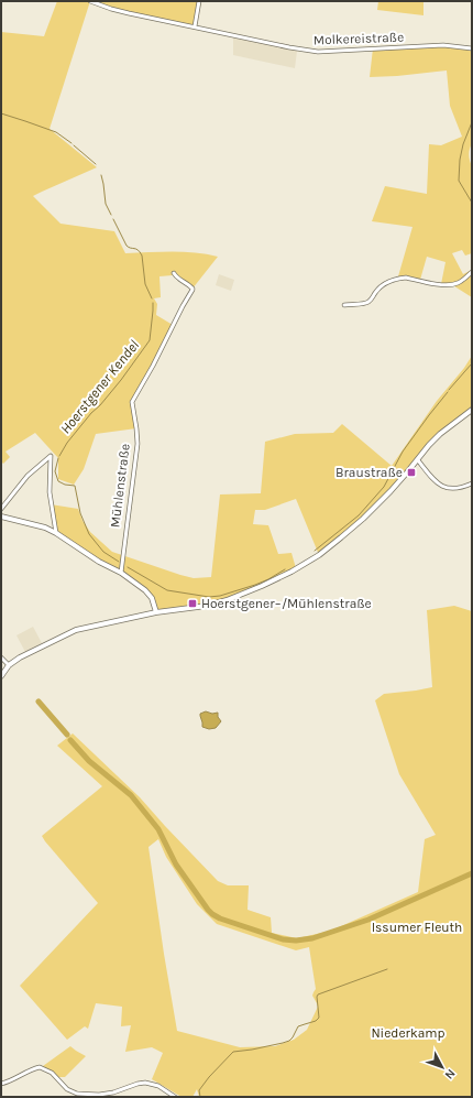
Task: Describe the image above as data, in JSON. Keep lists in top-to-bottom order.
{
  "streets": {
    "street": ["Molkereistraße", "Mühlenstraße"]
  },
  "water": ["Hoerstgener Kendel"],
  "parks": ["Issumer Fleuth", "Niederkamp"],
  "places": {
    "transit": ["Braustraße", "Hoerstgener−/Mühlenstraße"]
  },
  "north": "bottom right"
}
